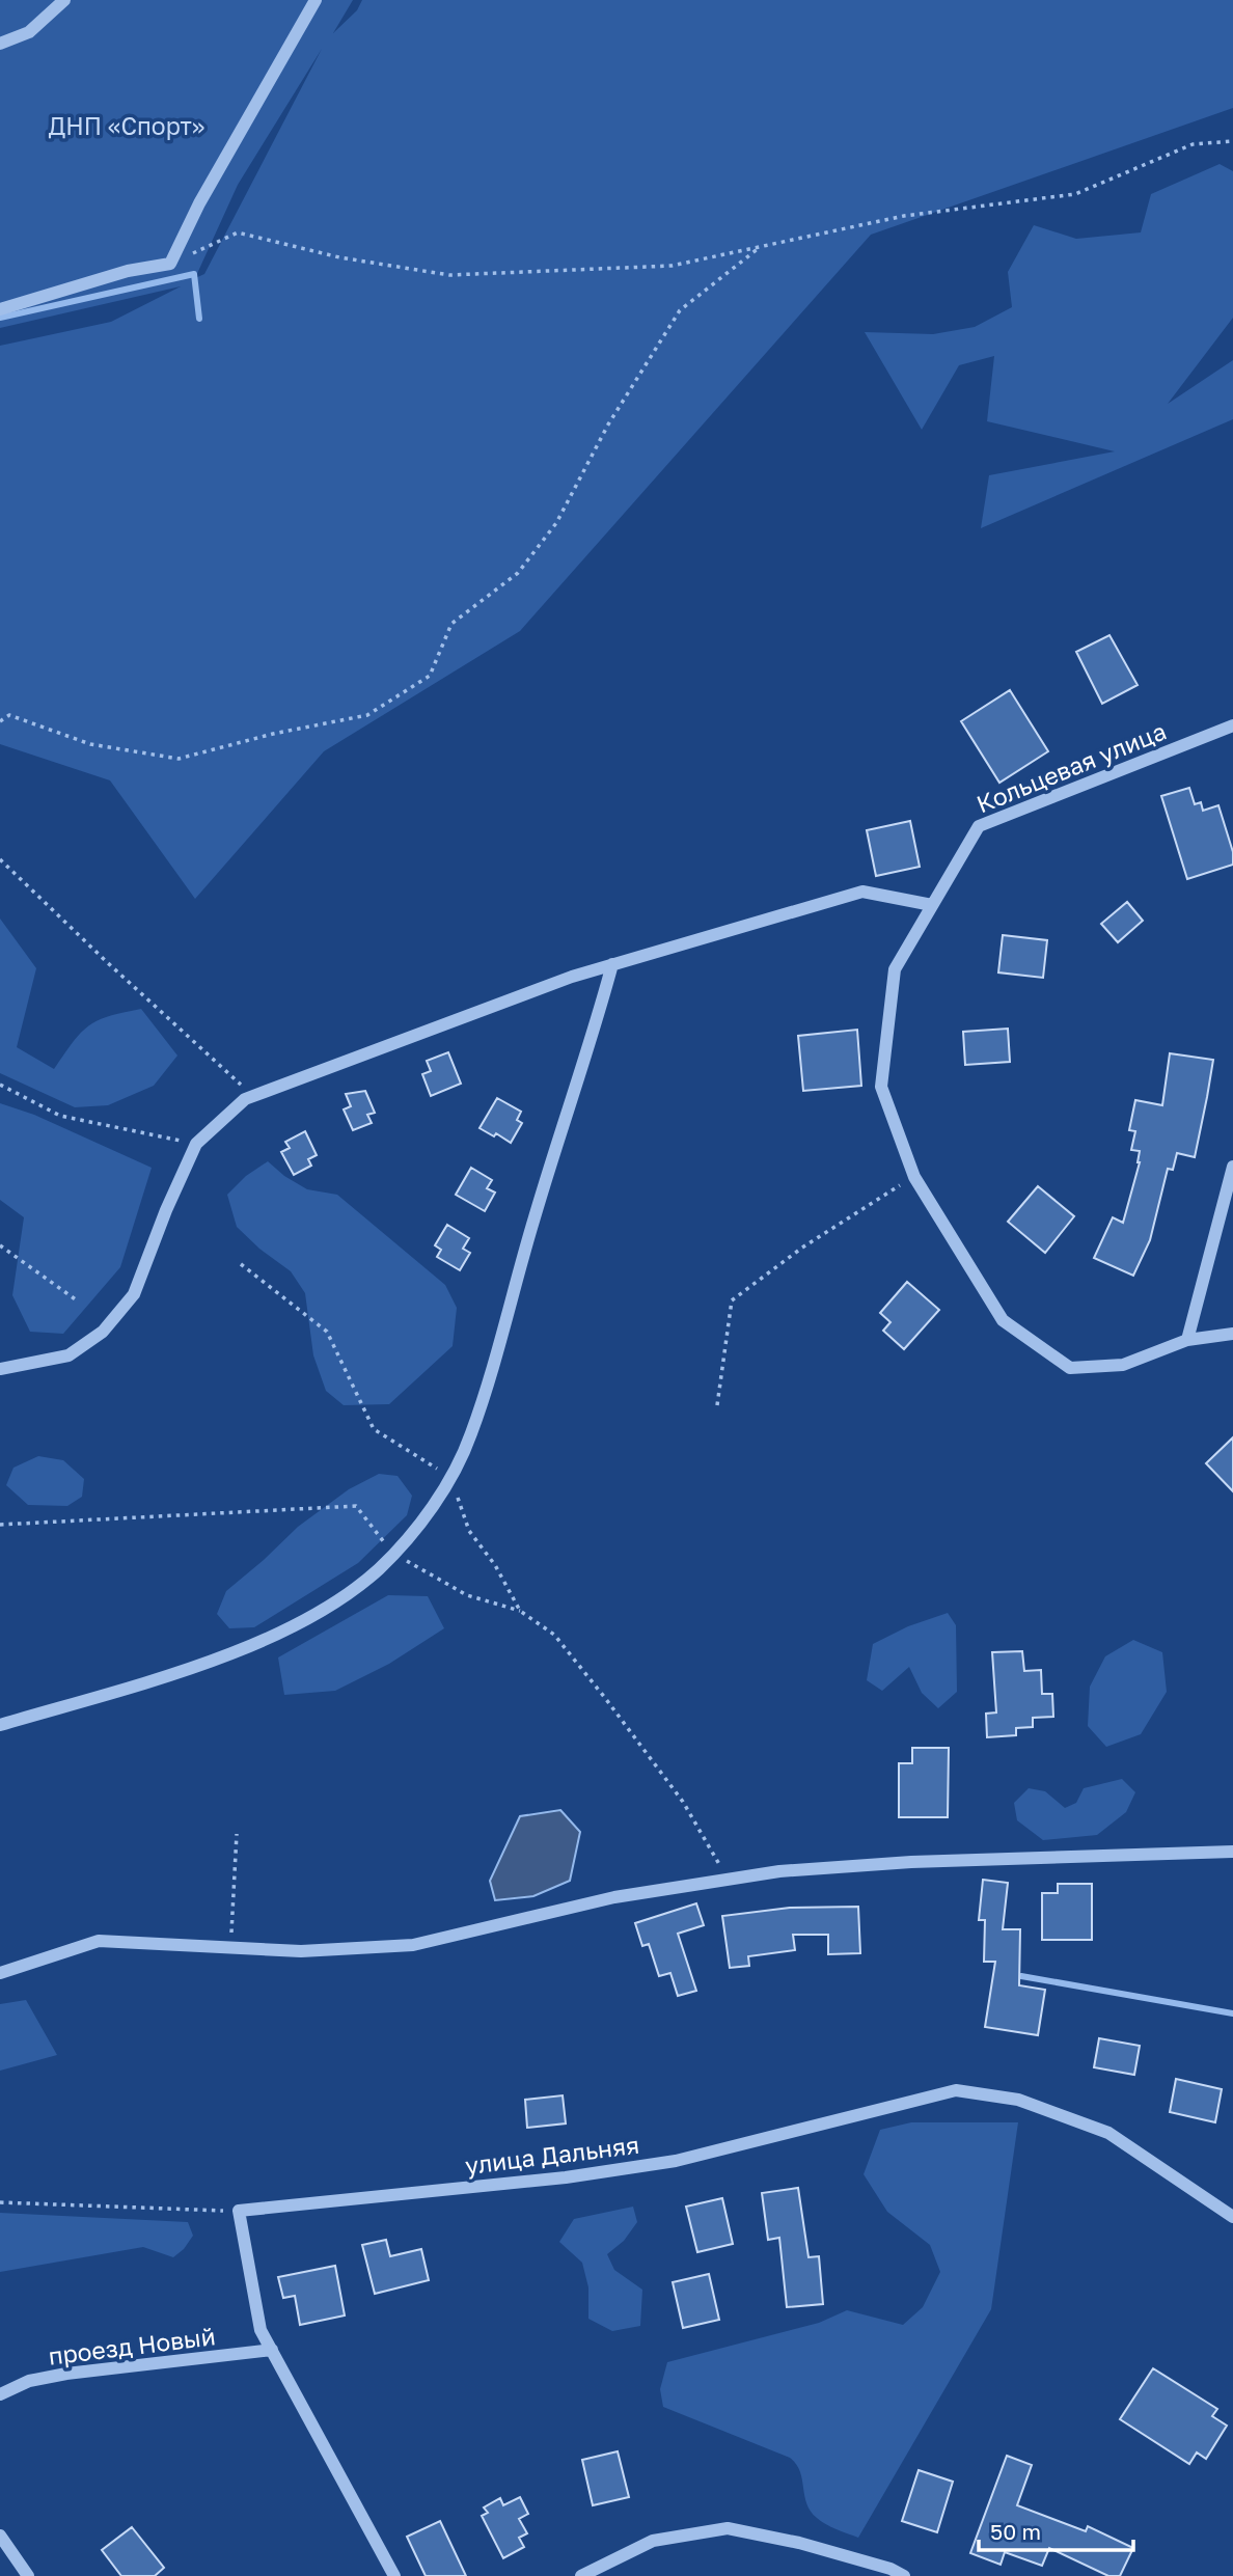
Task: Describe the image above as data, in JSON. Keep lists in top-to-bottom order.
{
  "streets": {
    "street": ["Кольцевая улица", "улица Дальняя", "проезд Новый"]
  },
  "parks": ["ДНП «Спорт»"],
  "scale_bar": "50 m"
}
